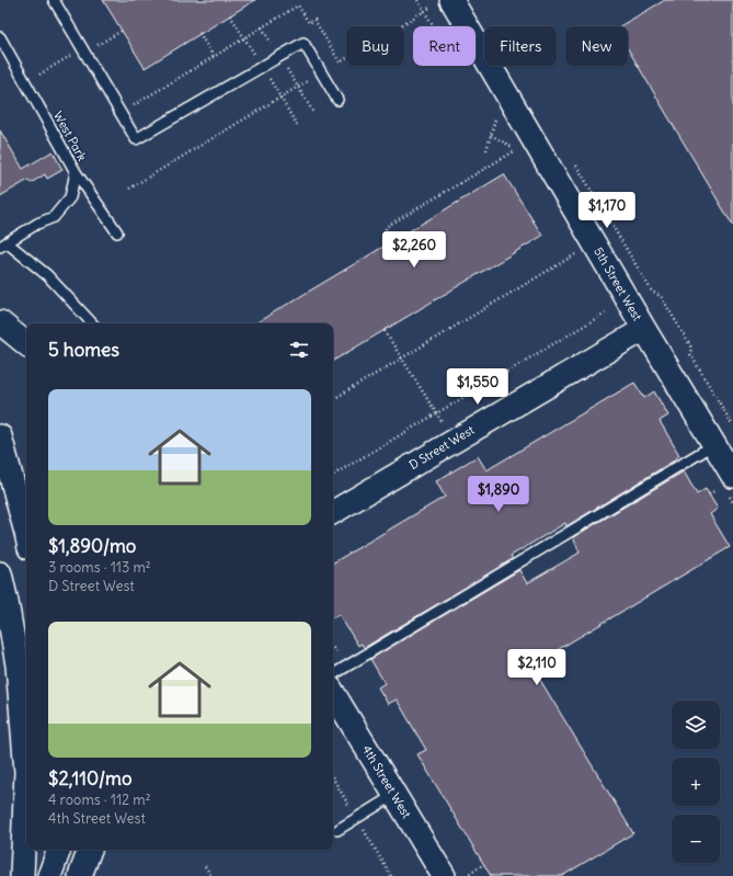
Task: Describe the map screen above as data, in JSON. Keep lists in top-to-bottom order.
{
  "streets": {
    "street": ["5th Street West", "D Street West", "4th Street West"],
    "lane": ["West Park"]
  },
  "crossings": [
    ["5th Street West", "D Street West"]
  ],
  "page": {
    "chip": [
      "Buy",
      "Rent",
      "Filters",
      "New"
    ],
    "price": [
      "$1,170",
      "$2,260",
      "$1,550",
      "$1,890",
      "$2,110"
    ],
    "heading": "5 homes",
    "list": [
      {
        "name": "$1,890/mo",
        "note": "3 rooms · 113 m² · D Street West"
      },
      {
        "name": "$2,110/mo",
        "note": "4 rooms · 112 m² · 4th Street West"
      }
    ],
    "map_buttons": ["+", "−"]
  }
}
